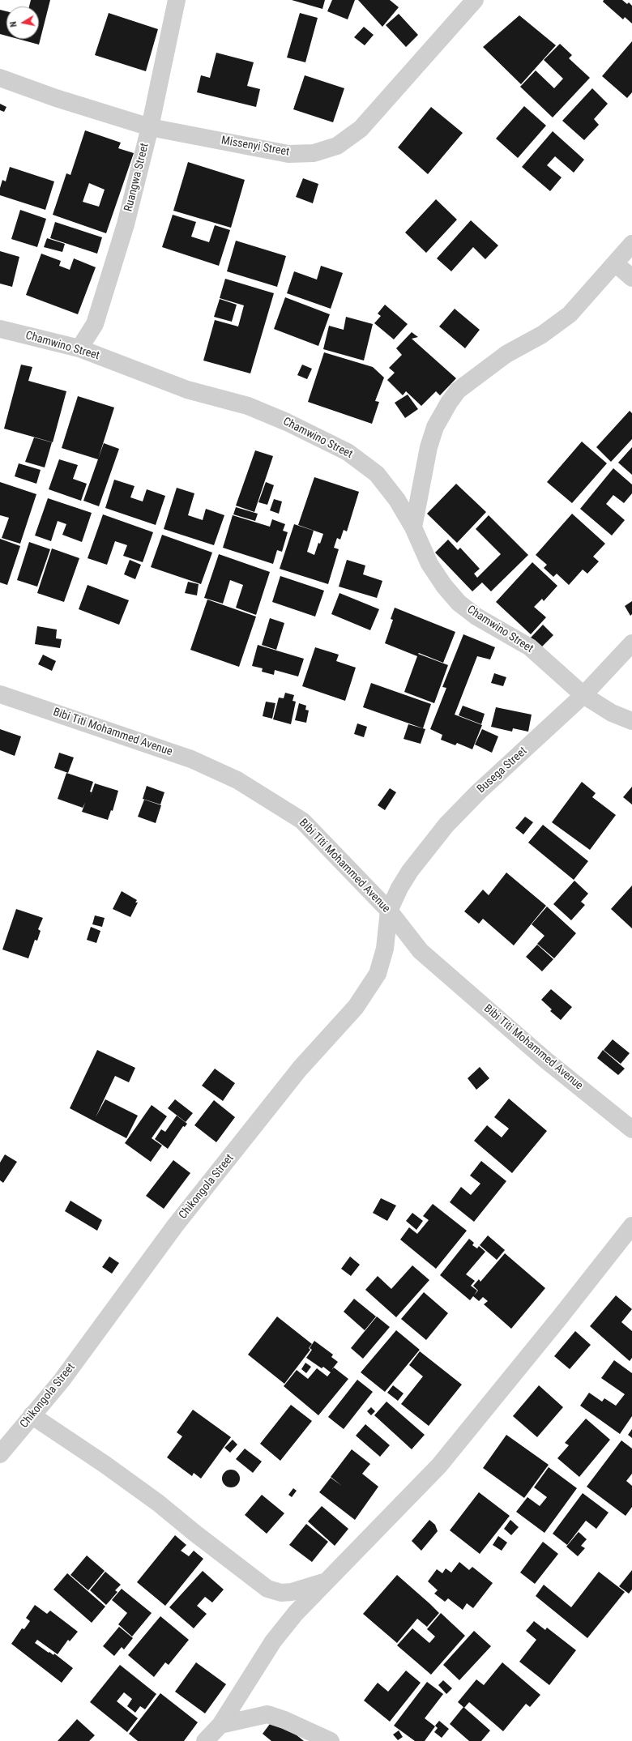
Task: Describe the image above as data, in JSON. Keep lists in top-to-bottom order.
{
  "streets": {
    "street": [
      "Missenyi Street",
      "Ruangwa Street",
      "Chamwino Street",
      "Bibi Titi Mohammed Avenue",
      "Busega Street",
      "Chikongola Street"
    ]
  },
  "crossings": [
    ["Missenyi Street", "Ruangwa Street"],
    ["Ruangwa Street", "Chamwino Street"],
    ["Chamwino Street", "Busega Street"],
    ["Bibi Titi Mohammed Avenue", "Busega Street"],
    ["Bibi Titi Mohammed Avenue", "Chikongola Street"],
    ["Busega Street", "Chikongola Street"]
  ],
  "north": "left"
}
